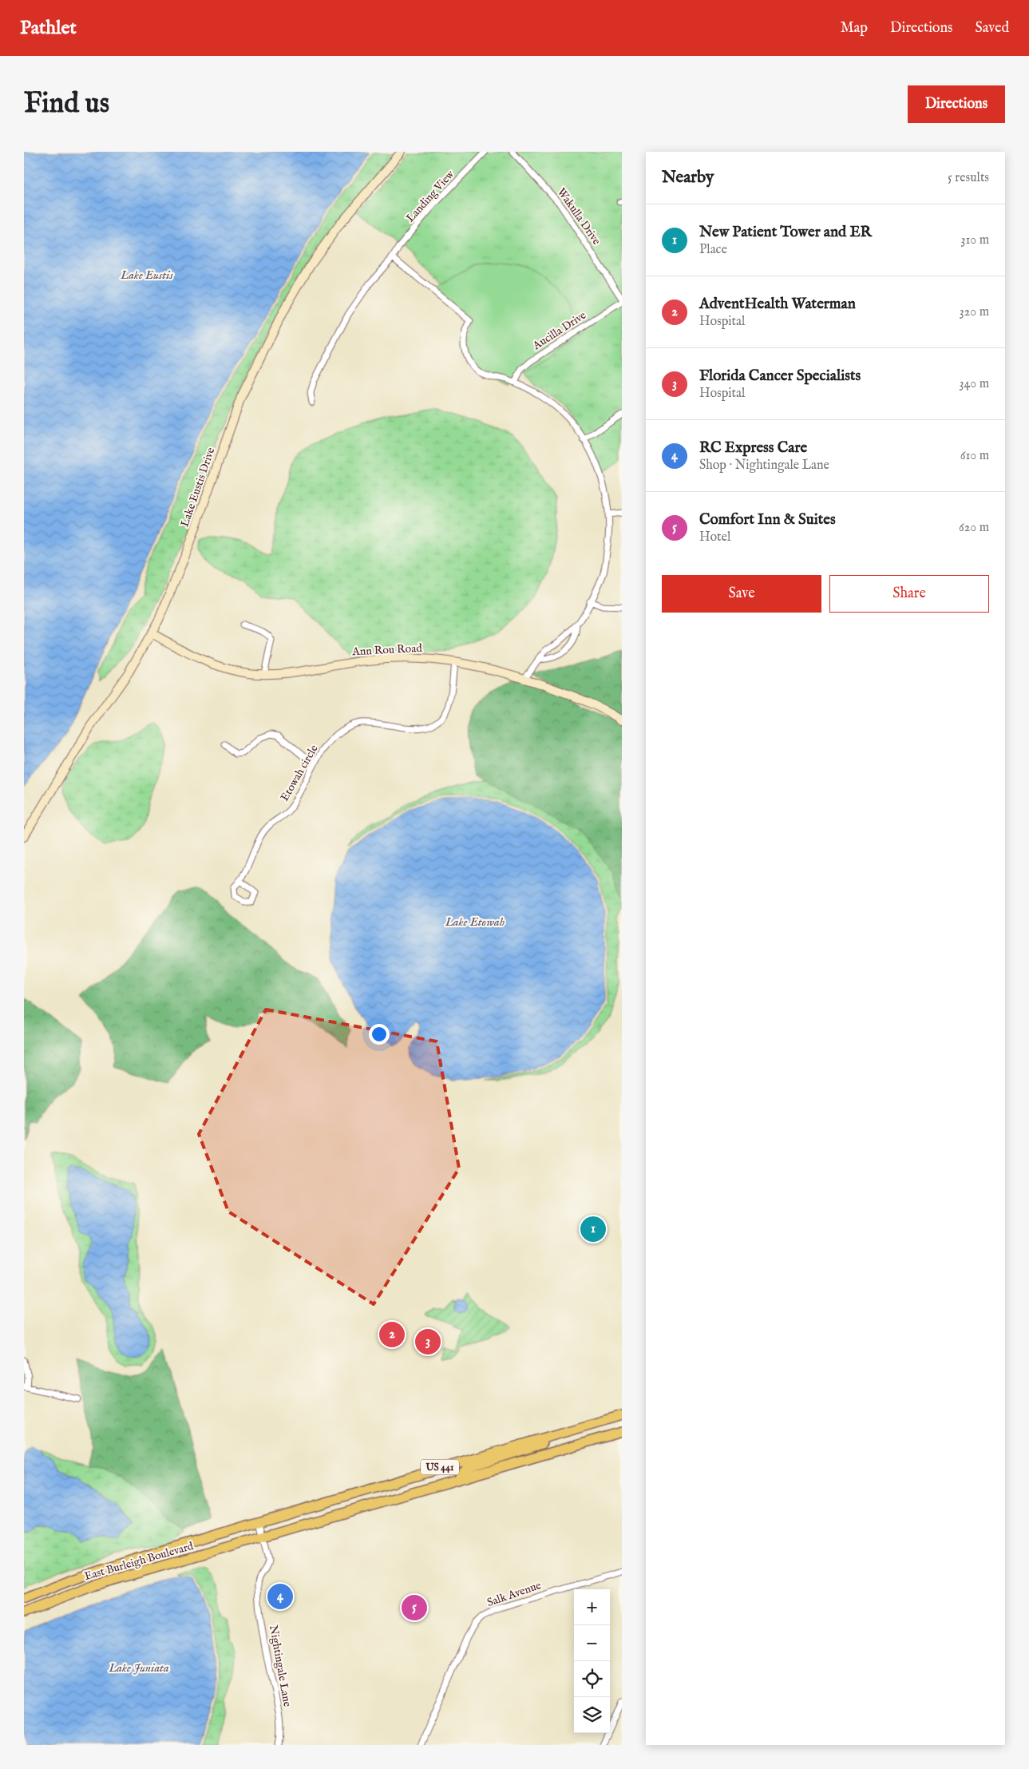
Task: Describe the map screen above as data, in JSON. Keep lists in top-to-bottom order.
{
  "streets": {
    "main road": ["US 441", "East Burleigh Boulevard"],
    "street": [
      "Landing View",
      "Wakulla Drive",
      "Aucilla Drive",
      "Lake Eustis Drive",
      "Ann Rou Road",
      "Etowah circle",
      "Salk Avenue",
      "Nightingale Lane"
    ]
  },
  "crossings": [
    ["Lake Eustis Drive", "Ann Rou Road"],
    ["Ann Rou Road", "Etowah circle"],
    ["US 441", "East Burleigh Boulevard"],
    ["US 441", "Nightingale Lane"],
    ["East Burleigh Boulevard", "Nightingale Lane"]
  ],
  "water": ["Lake Eustis", "Lake Etowah", "Lake Juniata"],
  "page": {
    "header": "Pathlet",
    "nav": ["Map", "Directions", "Saved"],
    "buttons": [
      "Directions",
      ["Save", "Share"]
    ],
    "title": "Find us",
    "heading": ["Nearby", "5 results"],
    "list": [
      {
        "mark": "1",
        "name": "New Patient Tower and ER",
        "note": "Place",
        "value": "310 m"
      },
      {
        "mark": "2",
        "name": "AdventHealth Waterman",
        "note": "Hospital",
        "value": "320 m"
      },
      {
        "mark": "3",
        "name": "Florida Cancer Specialists",
        "note": "Hospital",
        "value": "340 m"
      },
      {
        "mark": "4",
        "name": "RC Express Care",
        "note": "Shop · Nightingale Lane",
        "value": "610 m"
      },
      {
        "mark": "5",
        "name": "Comfort Inn & Suites",
        "note": "Hotel",
        "value": "620 m"
      }
    ],
    "pins": [
      "1",
      "2",
      "3",
      "4",
      "5"
    ],
    "map_buttons": ["+", "−"]
  }
}
